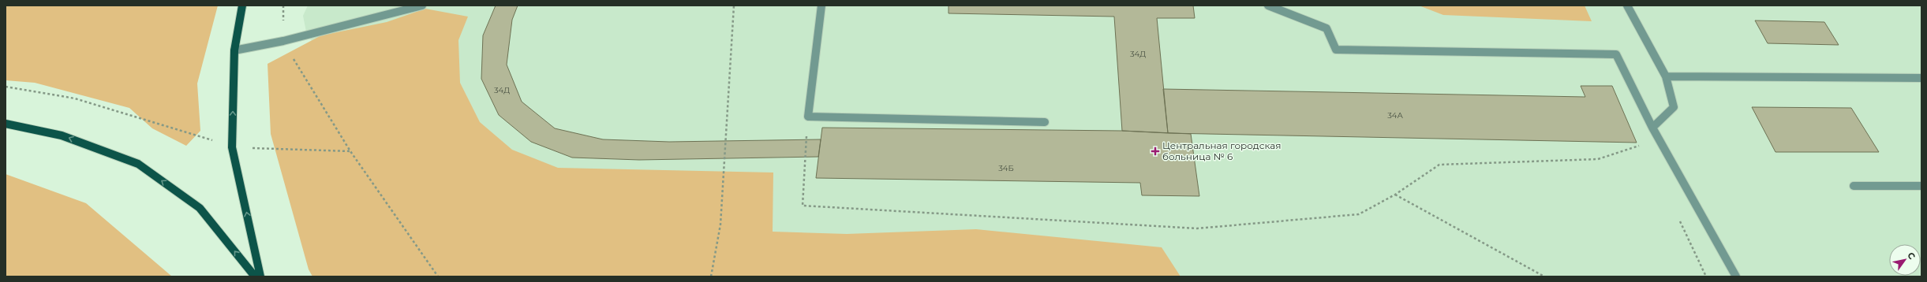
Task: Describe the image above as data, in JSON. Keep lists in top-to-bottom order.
{
  "places": {
    "health": ["Центральная городская больница № 6"]
  },
  "house_numbers": [
    "34Д",
    "34Д",
    "34А",
    "34Б"
  ],
  "north": "top right"
}
